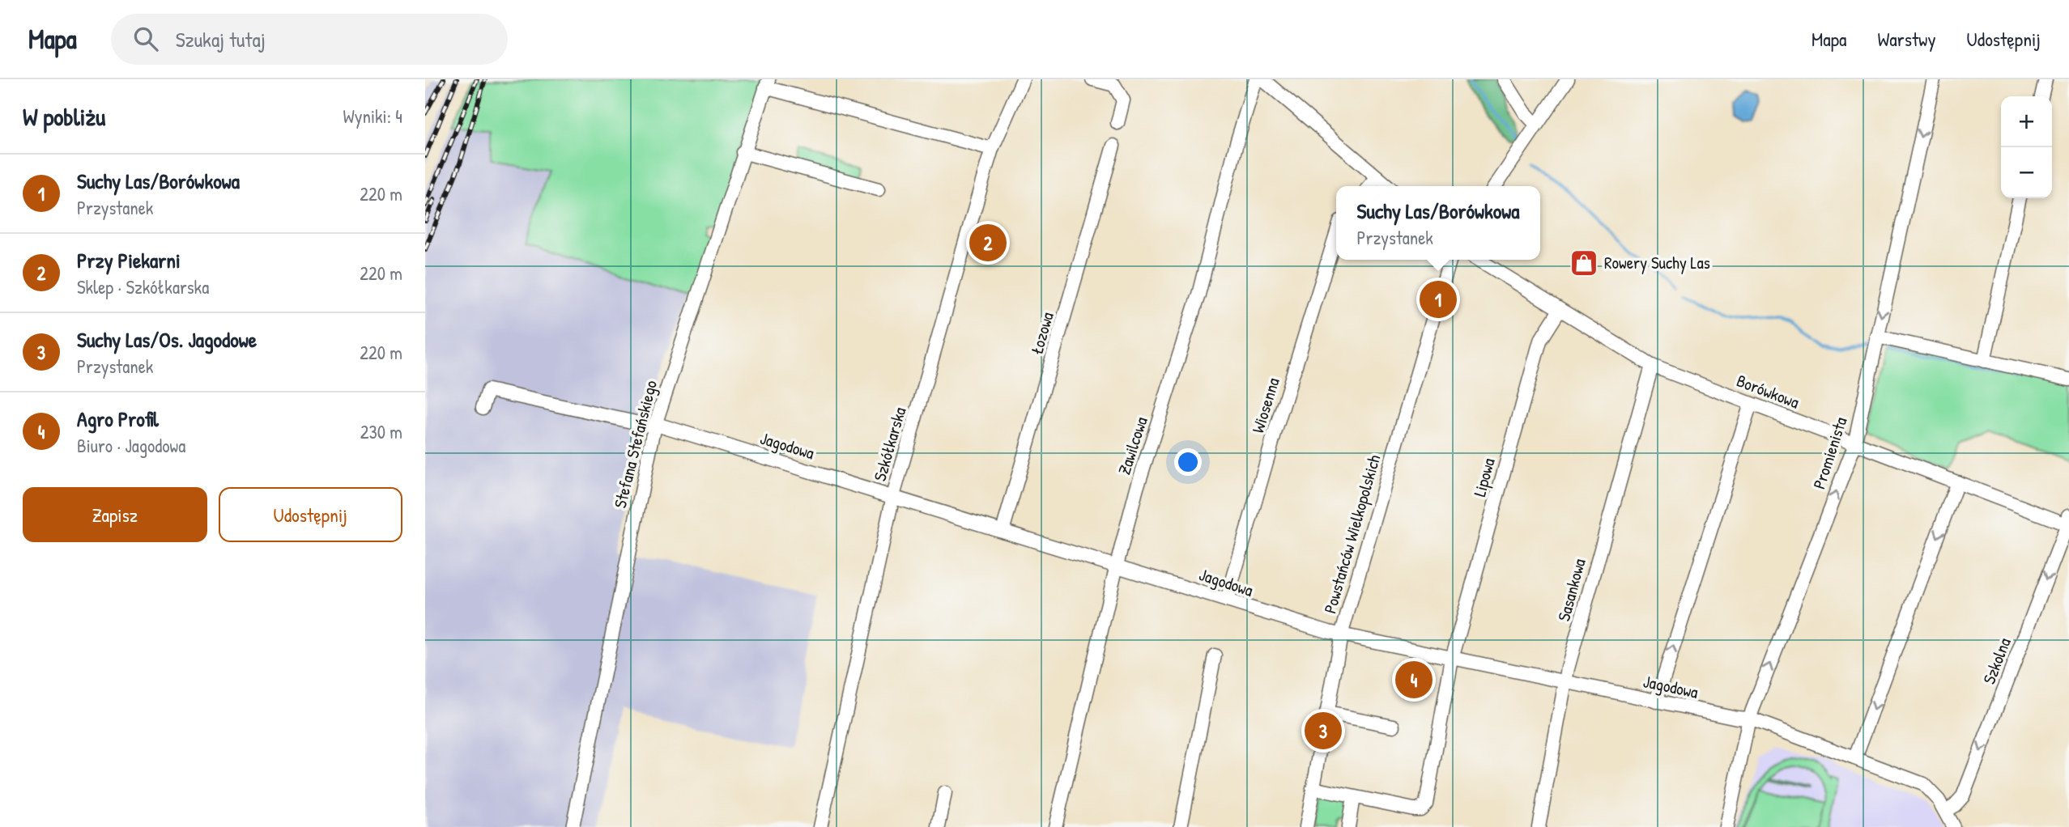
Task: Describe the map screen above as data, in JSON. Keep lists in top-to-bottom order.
{
  "streets": {
    "street": [
      "Łozowa",
      "Borówkowa",
      "Wiosenna",
      "Stefana Stefańskiego",
      "Szkółkarska",
      "Jagodowa",
      "Zawilcowa",
      "Promienista",
      "Lipowa",
      "Powstańców Wielkopolskich",
      "Sasankowa",
      "Szkolna"
    ]
  },
  "crossings": [
    ["Łozowa", "Jagodowa"],
    ["Borówkowa", "Promienista"],
    ["Borówkowa", "Lipowa"],
    ["Borówkowa", "Sasankowa"],
    ["Borówkowa", "Szkolna"],
    ["Wiosenna", "Jagodowa"],
    ["Stefana Stefańskiego", "Jagodowa"],
    ["Szkółkarska", "Jagodowa"],
    ["Jagodowa", "Zawilcowa"],
    ["Jagodowa", "Promienista"],
    ["Jagodowa", "Lipowa"],
    ["Jagodowa", "Powstańców Wielkopolskich"],
    ["Jagodowa", "Sasankowa"],
    ["Jagodowa", "Szkolna"]
  ],
  "one_way": ["Szkolna"],
  "places": {
    "shop": ["Rowery Suchy Las"]
  },
  "page": {
    "header": "Mapa",
    "search": "Szukaj tutaj",
    "nav": ["Mapa", "Warstwy", "Udostępnij"],
    "heading": ["W pobliżu", "Wyniki: 4"],
    "map_buttons": ["+", "−"],
    "list": [
      {
        "mark": "1",
        "name": "Suchy Las/Borówkowa",
        "note": "Przystanek",
        "value": "220 m"
      },
      {
        "mark": "2",
        "name": "Przy Piekarni",
        "note": "Sklep · Szkółkarska",
        "value": "220 m"
      },
      {
        "mark": "3",
        "name": "Suchy Las/Os. Jagodowe",
        "note": "Przystanek",
        "value": "220 m"
      },
      {
        "mark": "4",
        "name": "Agro Profil",
        "note": "Biuro · Jagodowa",
        "value": "230 m"
      }
    ],
    "popup": ["Suchy Las/Borówkowa", "Przystanek"],
    "pins": [
      "2",
      "1",
      "4",
      "3"
    ],
    "buttons": ["Zapisz", "Udostępnij"]
  }
}
